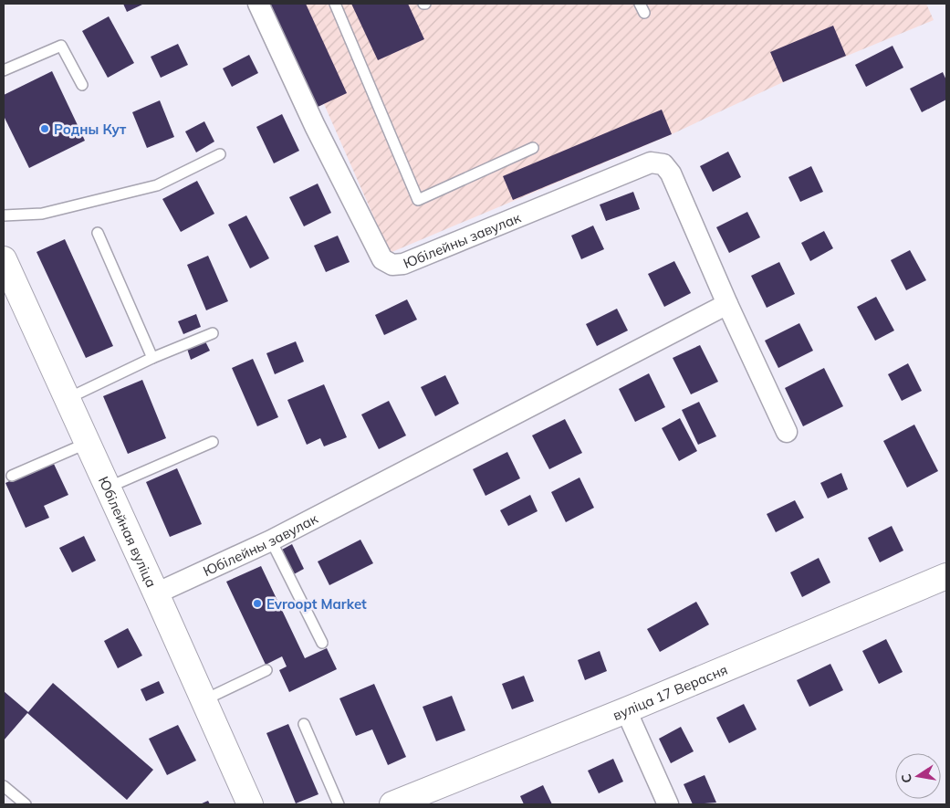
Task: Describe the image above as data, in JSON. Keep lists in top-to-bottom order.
{
  "streets": {
    "street": ["Юбілейны завулак", "Юбілейная вуліца", "вуліца 17 Верасня"]
  },
  "crossings": [
    ["Юбілейны завулак", "Юбілейная вуліца"]
  ],
  "places": ["Родны Кут", "Evroopt Market"],
  "north": "left"
}
